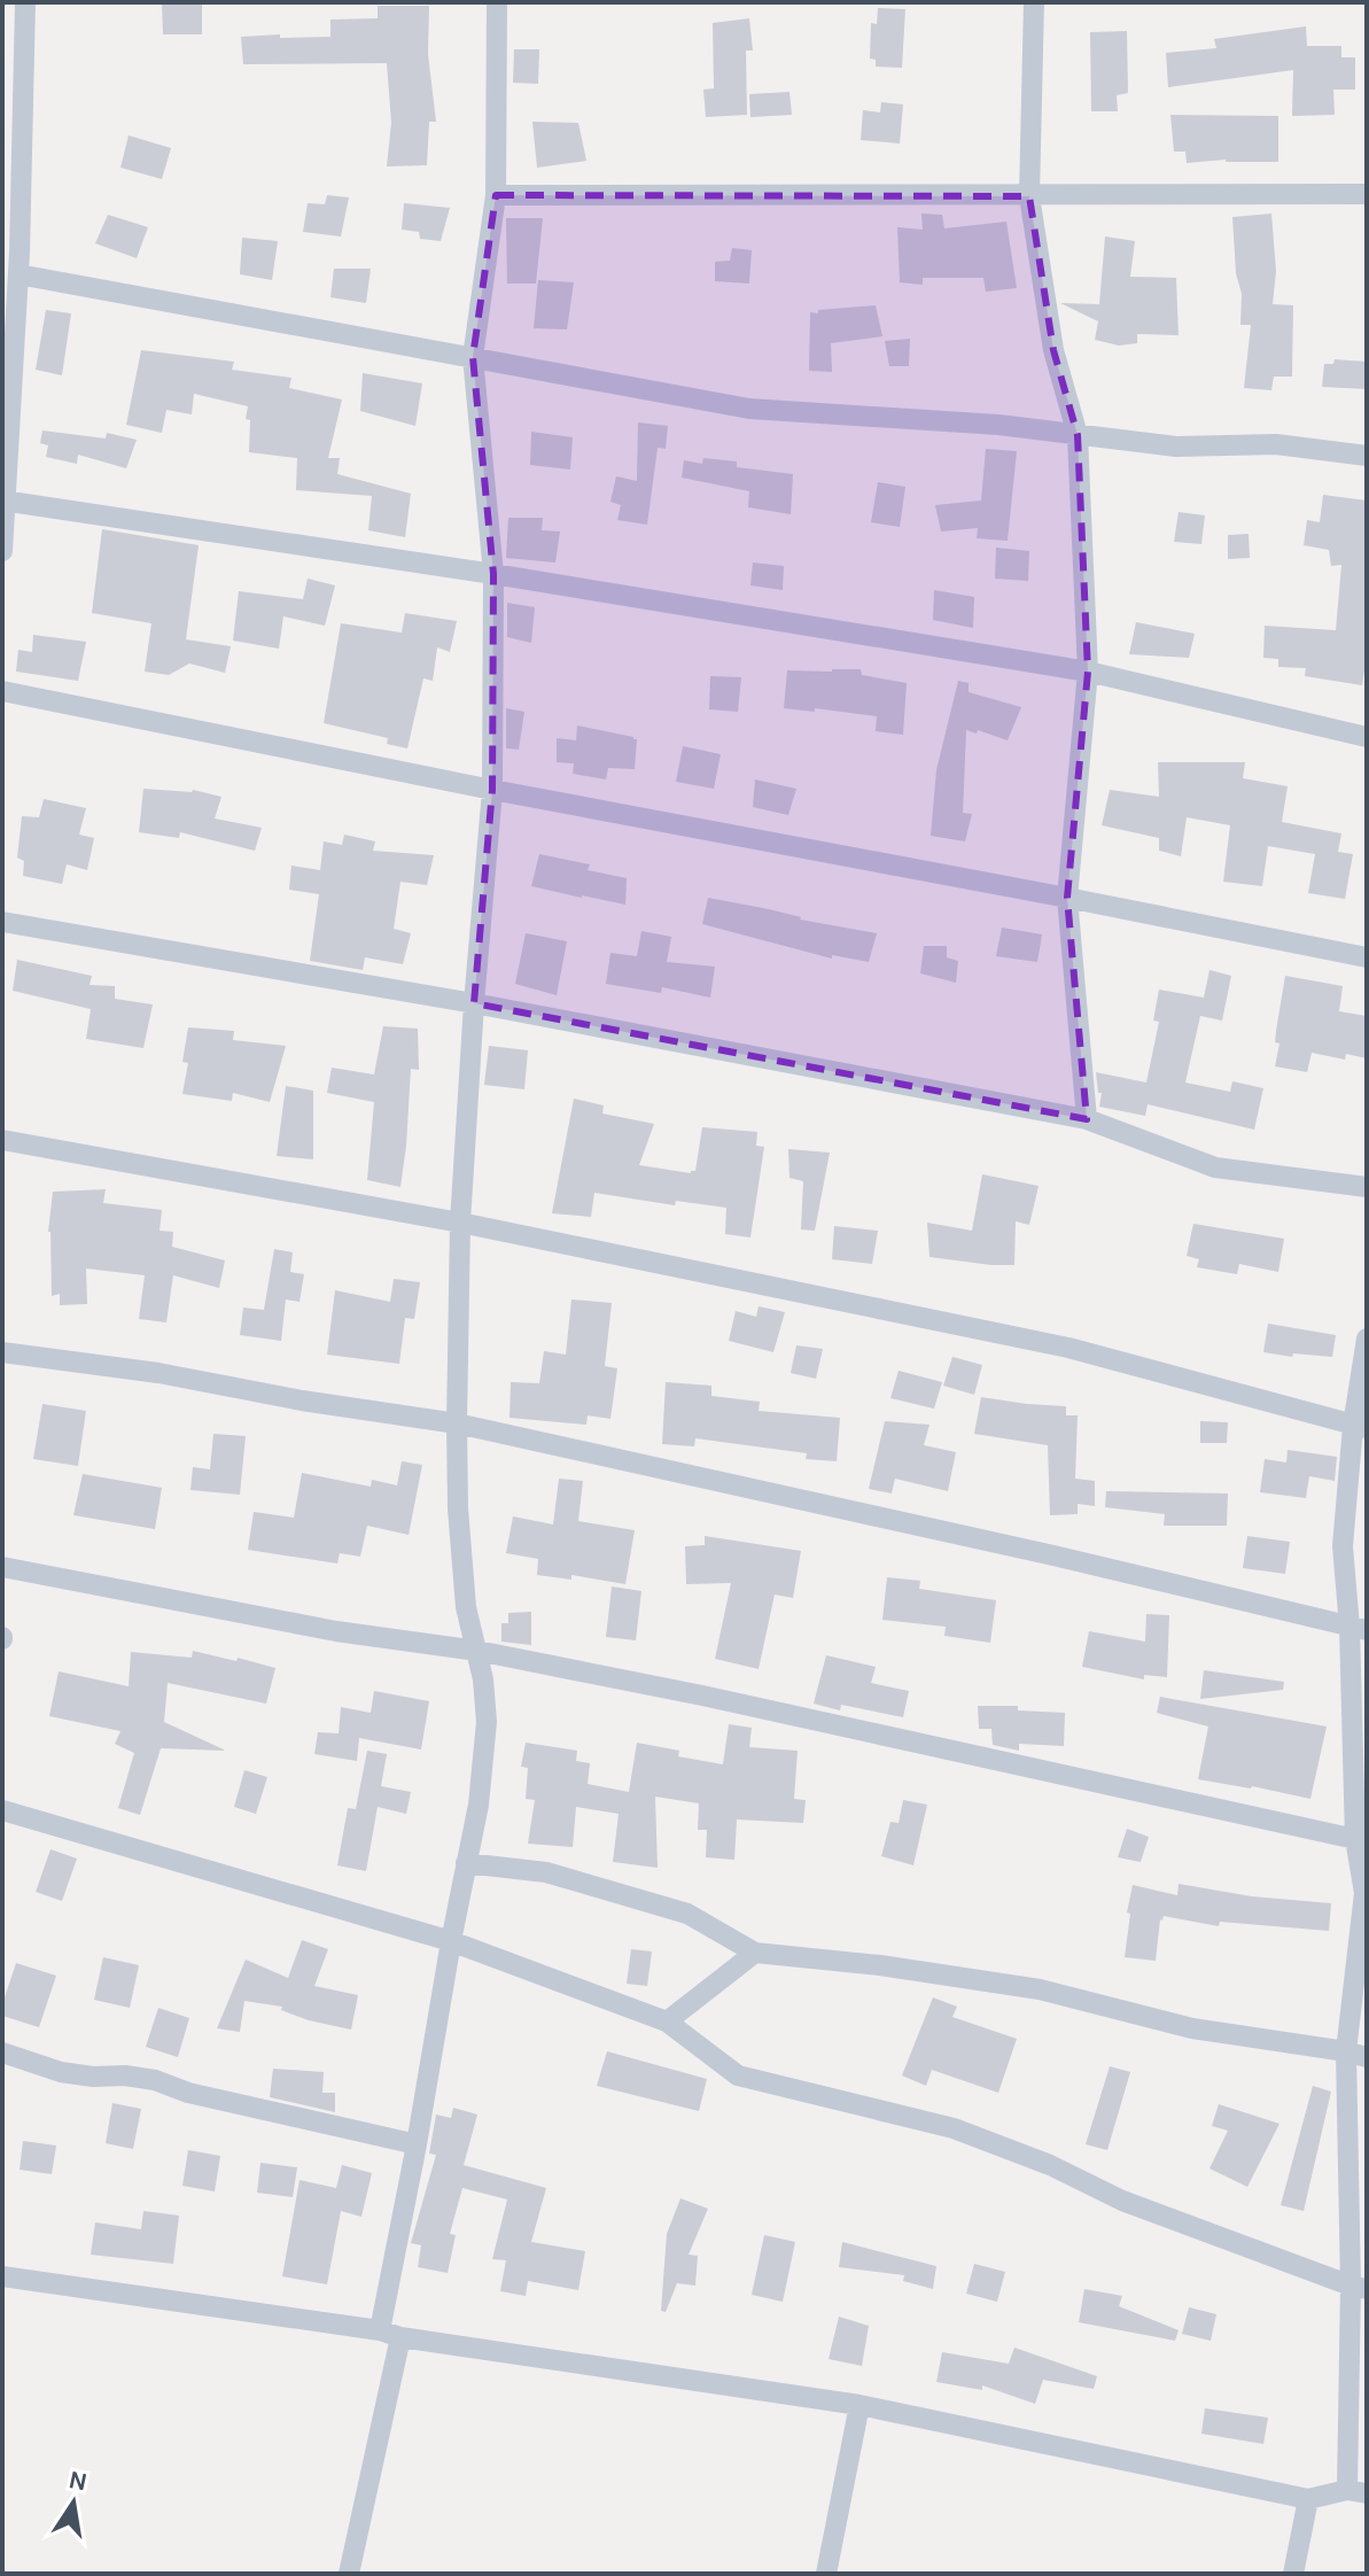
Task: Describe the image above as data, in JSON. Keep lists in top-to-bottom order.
{
  "north": "top"
}
